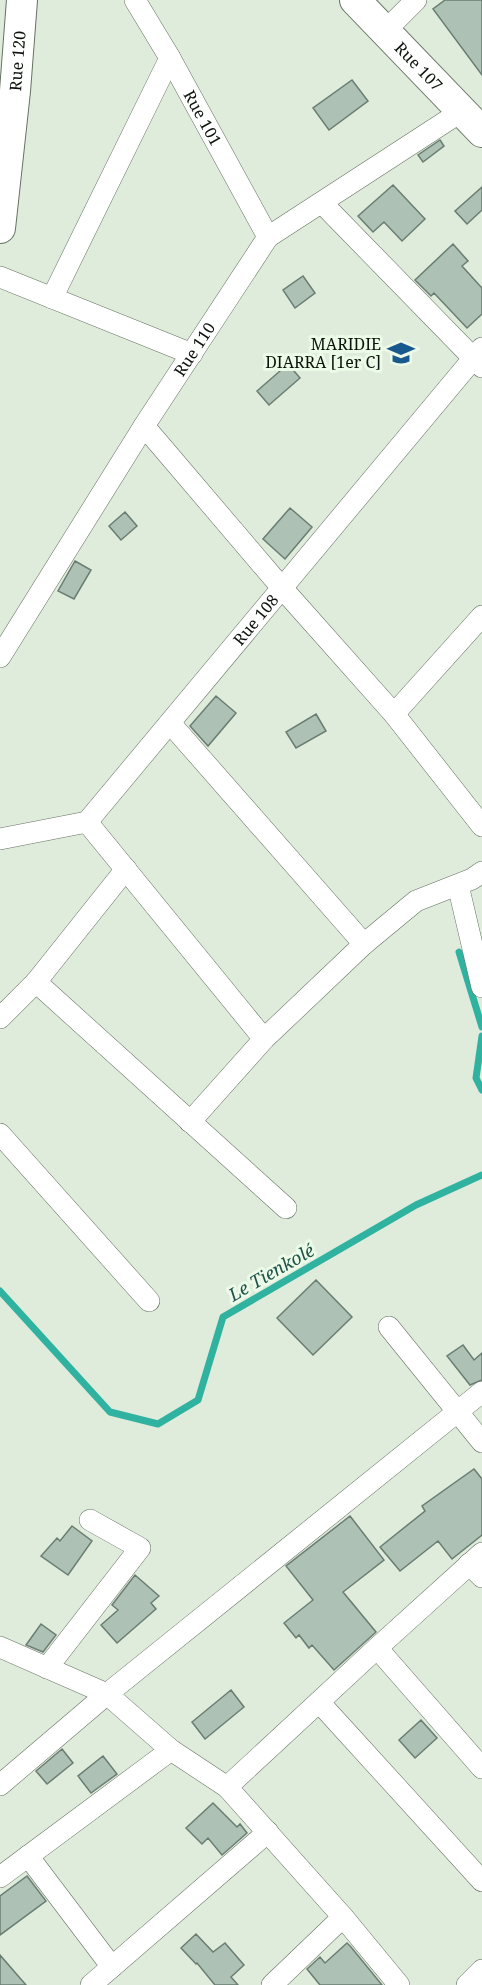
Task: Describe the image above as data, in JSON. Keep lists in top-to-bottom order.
{
  "streets": {
    "main road": ["Rue 120", "Rue 107"],
    "street": ["Rue 101", "Rue 110", "Rue 108"]
  },
  "crossings": [
    ["Rue 107", "Rue 110"],
    ["Rue 101", "Rue 110"]
  ],
  "water": ["Le Tienkolé"],
  "places": {
    "school or university": ["MARIDIE DIARRA [1er C]"]
  }
}
